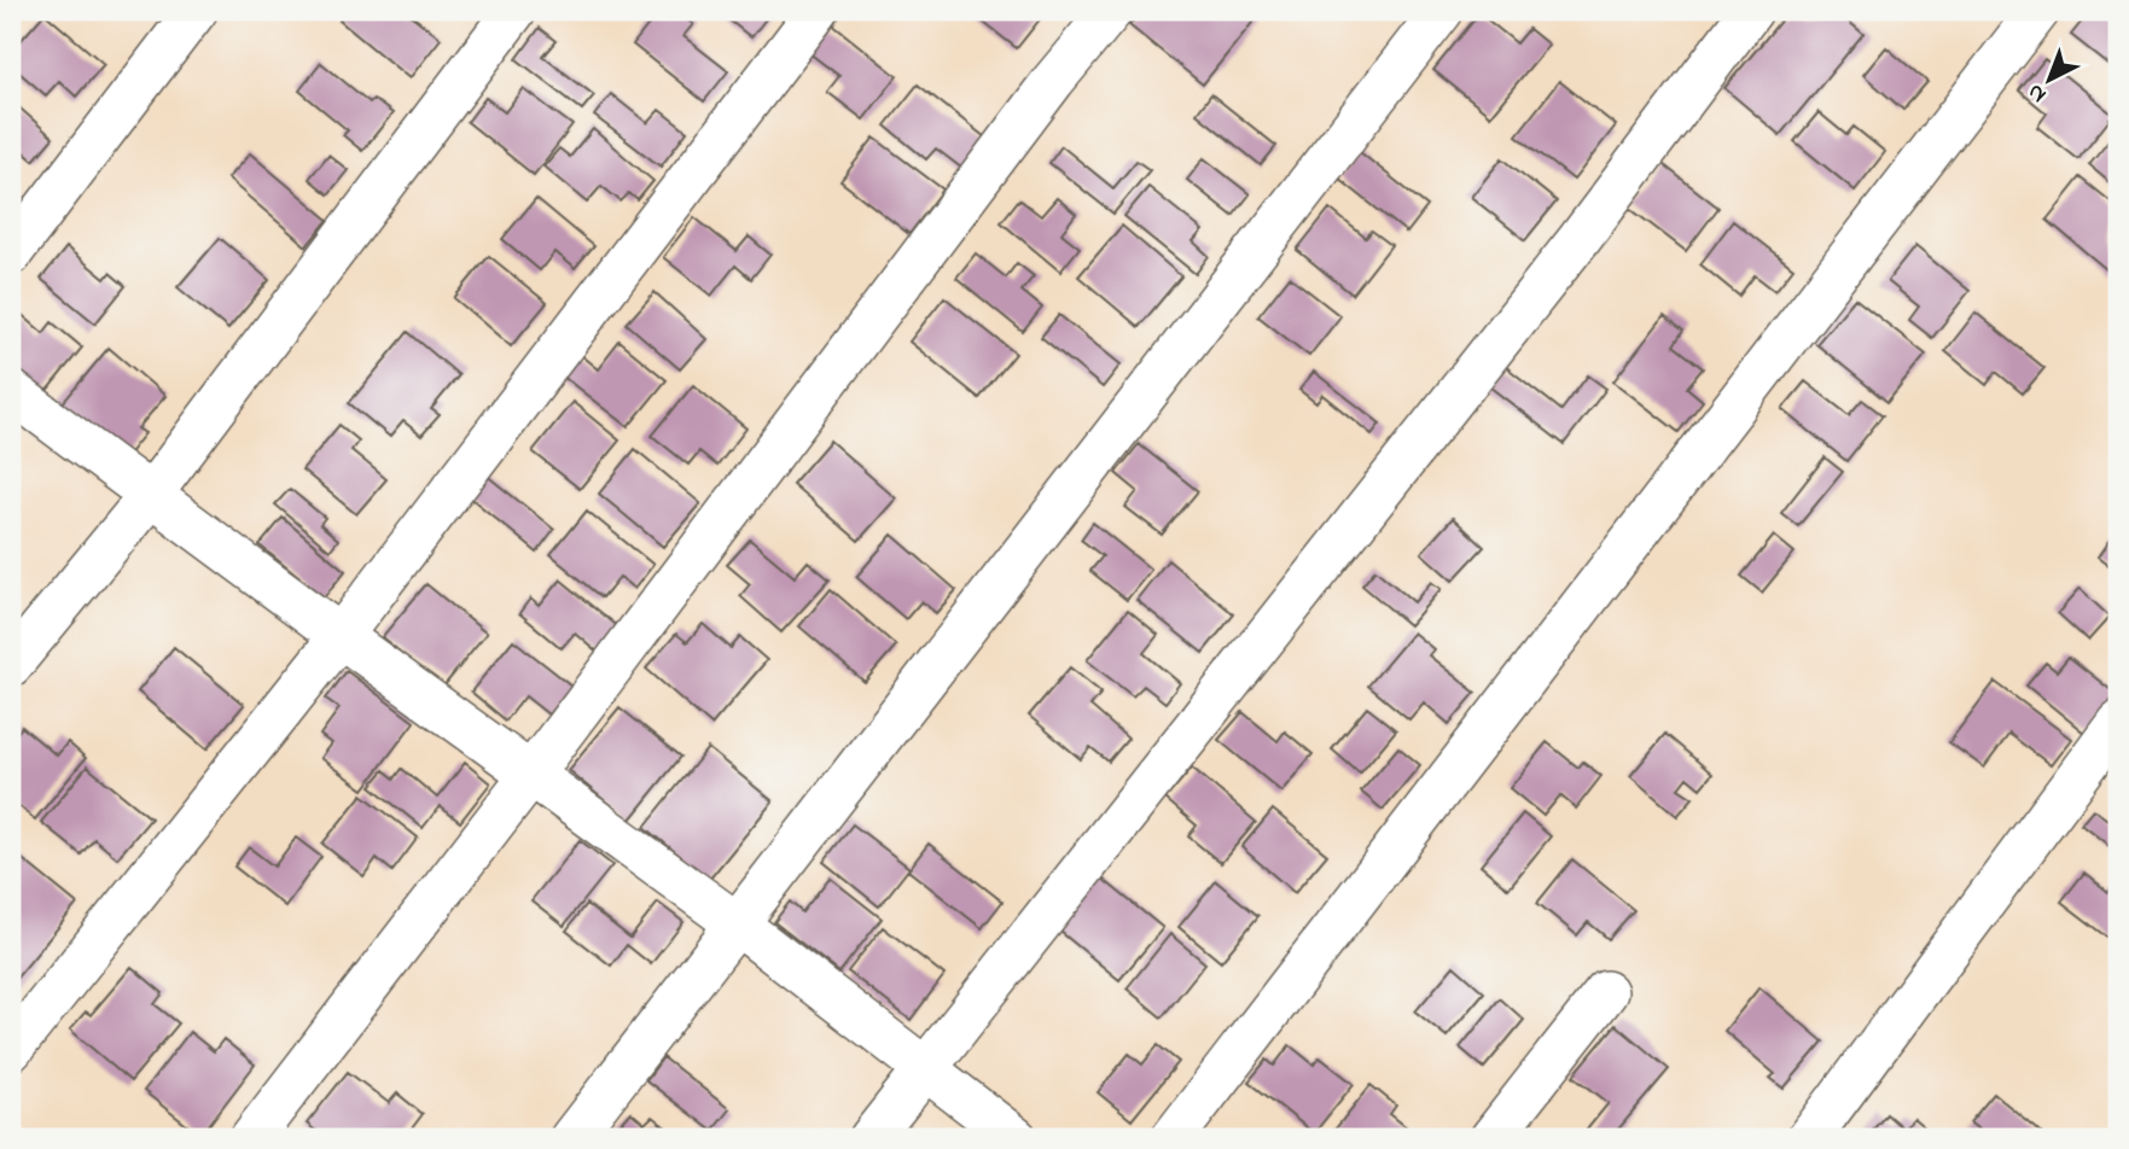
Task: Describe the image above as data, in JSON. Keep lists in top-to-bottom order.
{
  "north": "bottom left"
}
